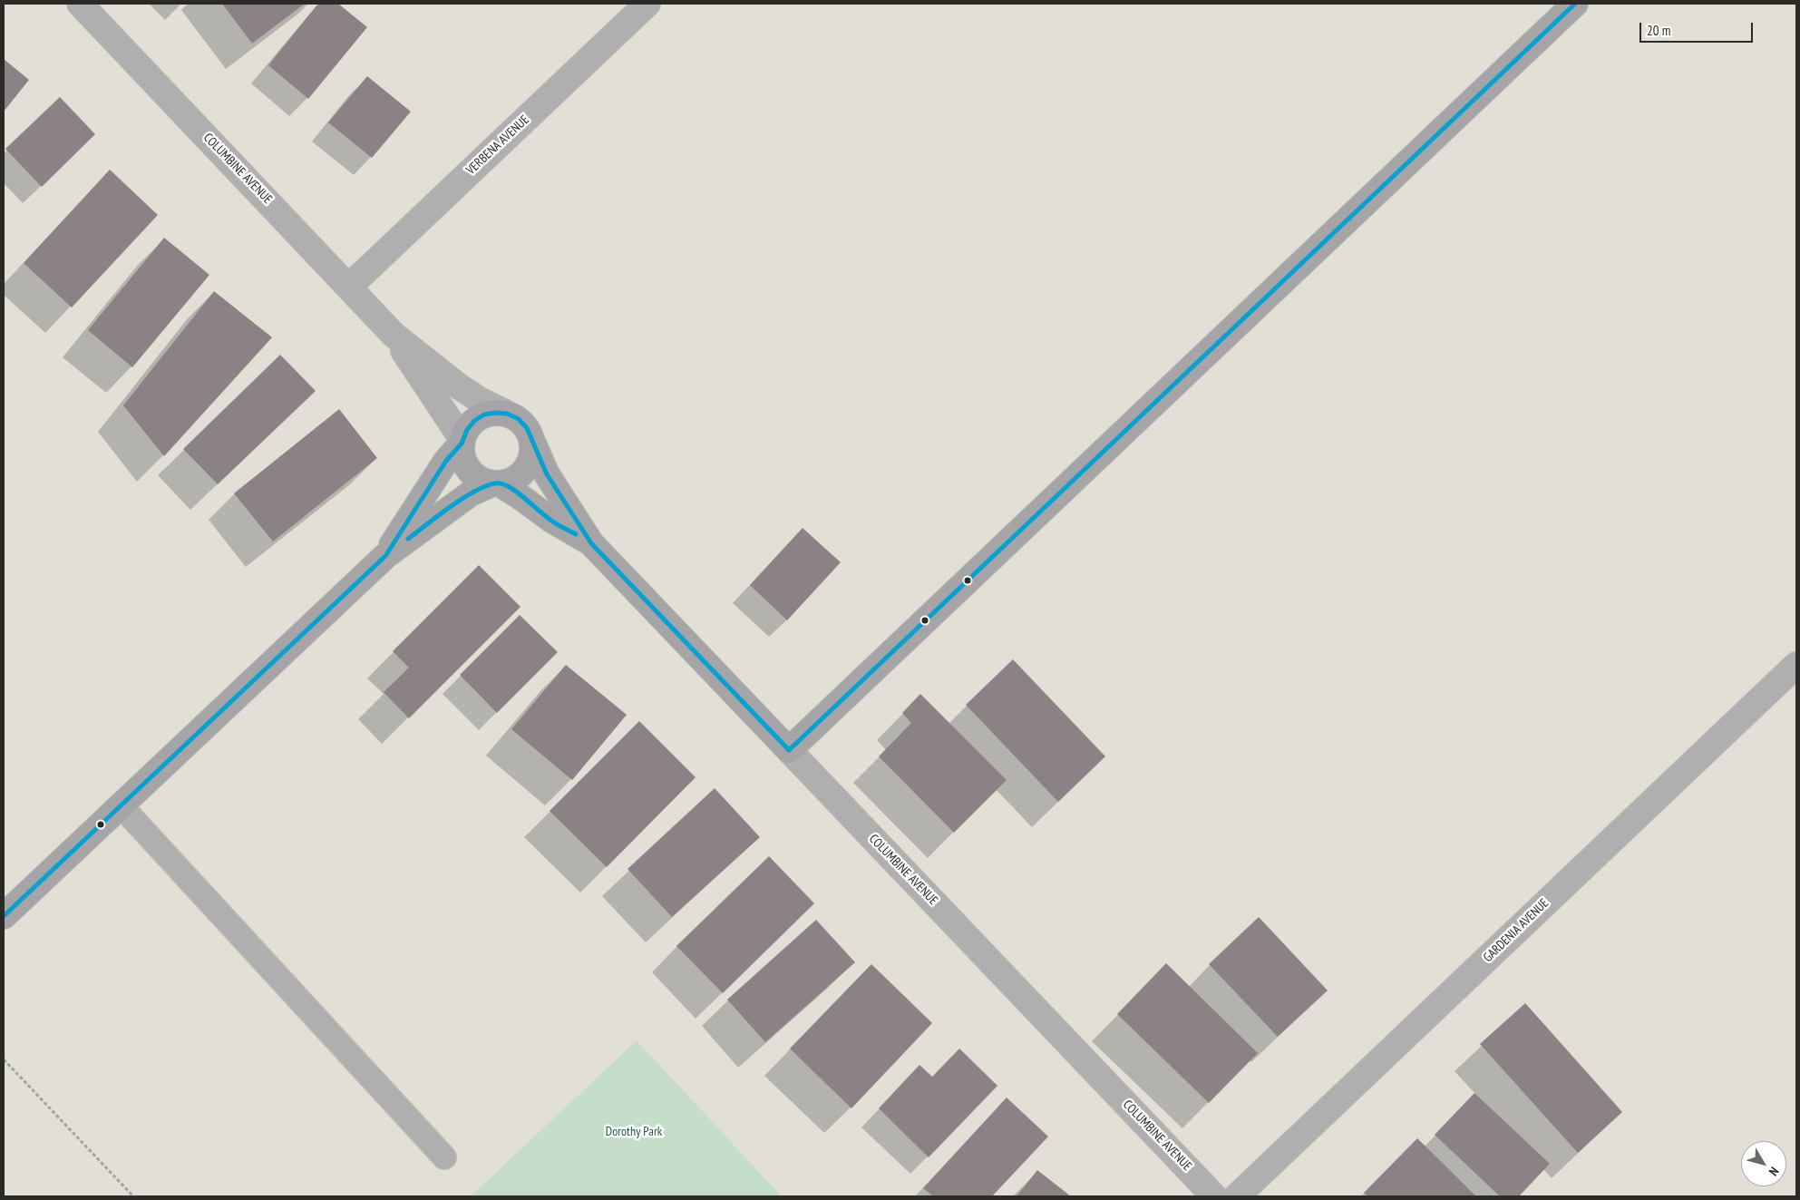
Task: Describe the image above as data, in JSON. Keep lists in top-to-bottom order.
{
  "streets": {
    "street": ["VERBENA AVENUE", "COLUMBINE AVENUE", "GARDENIA AVENUE"]
  },
  "crossings": [
    ["VERBENA AVENUE", "COLUMBINE AVENUE"]
  ],
  "parks": ["Dorothy Park"],
  "scale_bar": "20 m",
  "north": "bottom right"
}
